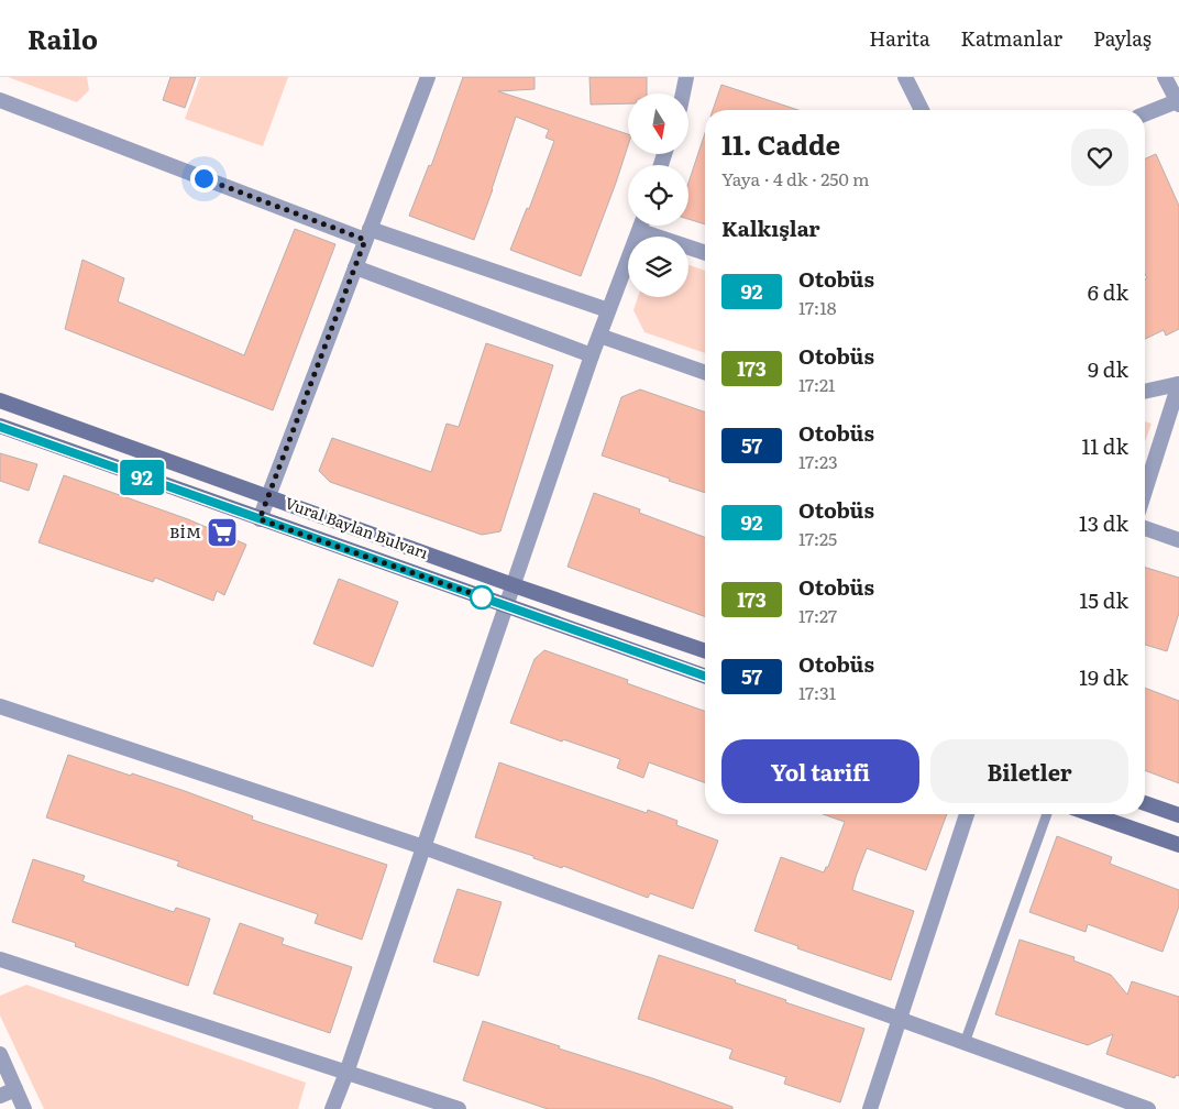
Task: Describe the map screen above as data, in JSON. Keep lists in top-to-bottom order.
{
  "streets": {
    "main road": ["Vural Baylan Bulvarı"]
  },
  "places": {
    "supermarket": ["BİM"]
  },
  "lines": ["bus line 92"],
  "north": "bottom",
  "page": {
    "header": "Railo",
    "nav": ["Harita", "Katmanlar", "Paylaş"],
    "on_map": "92",
    "heading": [
      ["11. Cadde", "Yaya · 4 dk · 250 m"],
      "Kalkışlar"
    ],
    "list": [
      {
        "mark": "92",
        "name": "Otobüs",
        "note": "17:18",
        "value": "6 dk"
      },
      {
        "mark": "173",
        "name": "Otobüs",
        "note": "17:21",
        "value": "9 dk"
      },
      {
        "mark": "57",
        "name": "Otobüs",
        "note": "17:23",
        "value": "11 dk"
      },
      {
        "mark": "92",
        "name": "Otobüs",
        "note": "17:25",
        "value": "13 dk"
      },
      {
        "mark": "173",
        "name": "Otobüs",
        "note": "17:27",
        "value": "15 dk"
      },
      {
        "mark": "57",
        "name": "Otobüs",
        "note": "17:31",
        "value": "19 dk"
      }
    ],
    "buttons": ["Yol tarifi", "Biletler"]
  }
}
